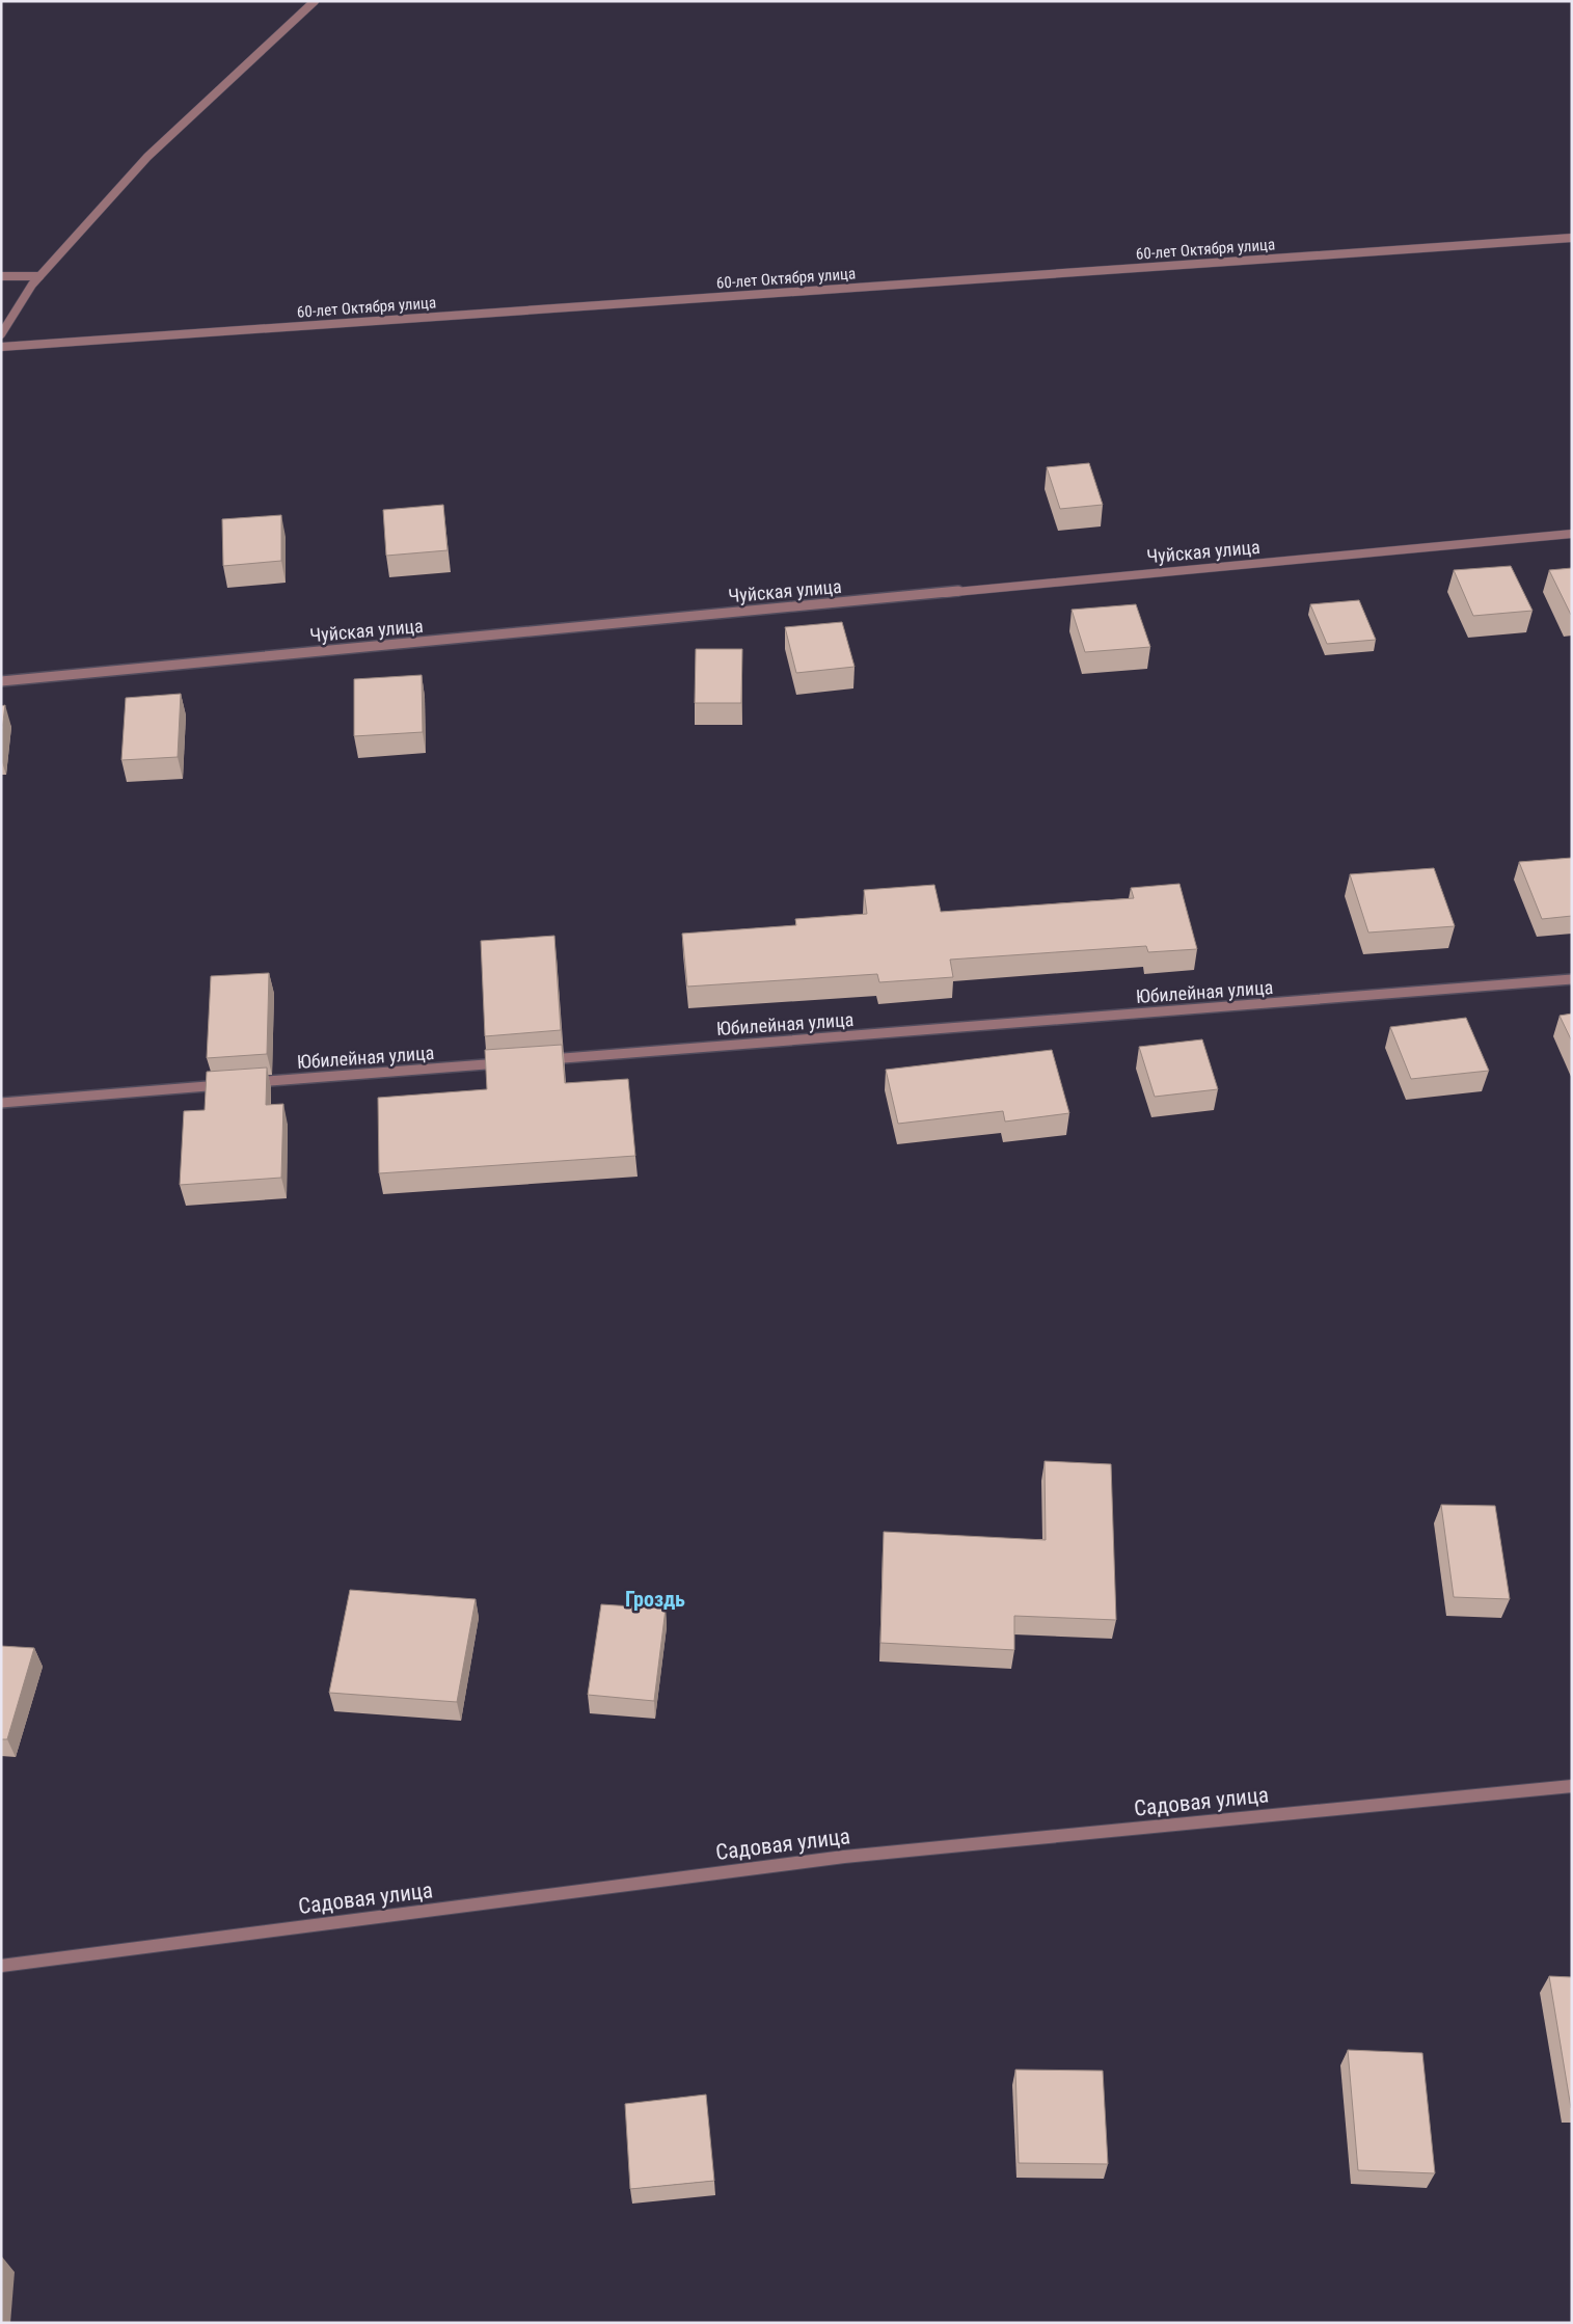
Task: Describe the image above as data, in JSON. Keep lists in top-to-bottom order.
{
  "streets": {
    "street": [
      "60-лет Октября улица",
      "Чуйская улица",
      "Юбилейная улица",
      "Садовая улица"
    ]
  },
  "districts": ["Гроздь"]
}
